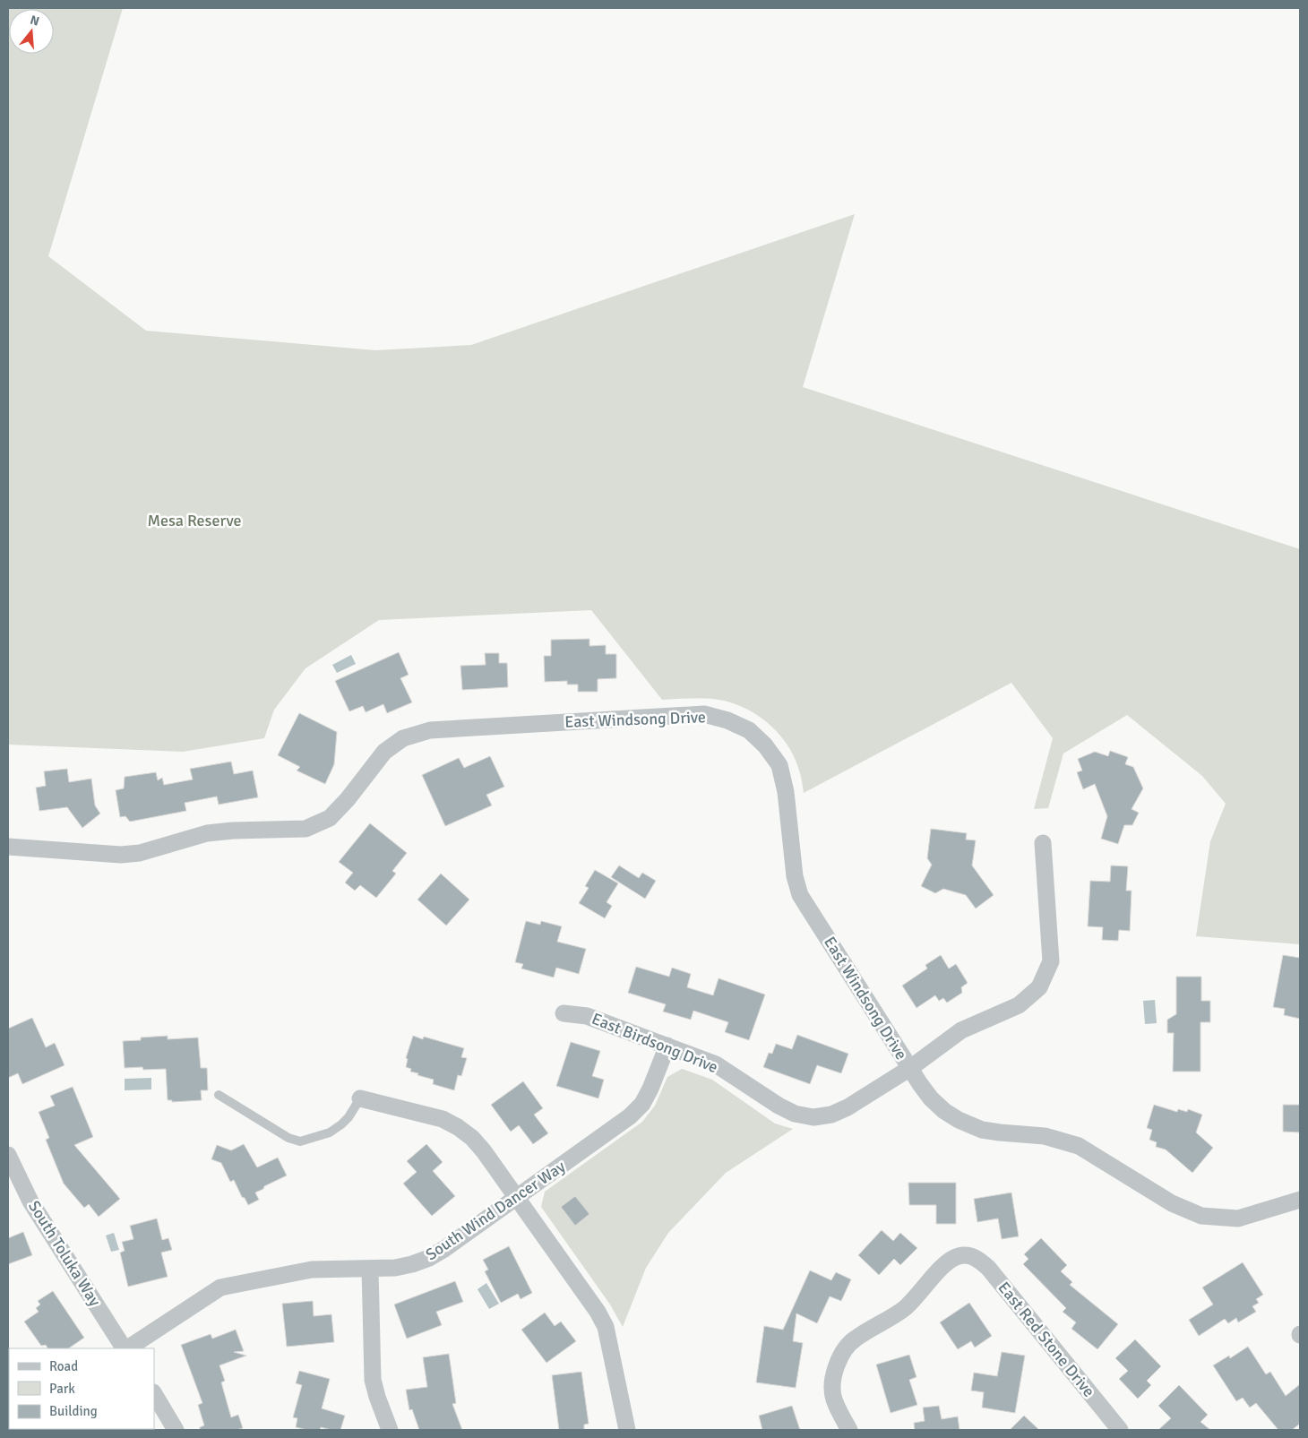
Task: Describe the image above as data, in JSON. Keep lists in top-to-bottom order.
{
  "streets": {
    "street": [
      "East Windsong Drive",
      "East Birdsong Drive",
      "South Wind Dancer Way",
      "South Toluka Way",
      "East Red Stone Drive"
    ]
  },
  "crossings": [
    ["East Windsong Drive", "East Birdsong Drive"],
    ["East Birdsong Drive", "South Wind Dancer Way"]
  ],
  "parks": ["Mesa Reserve"],
  "legend": ["Road", "Park", "Building"],
  "north": "top"
}
